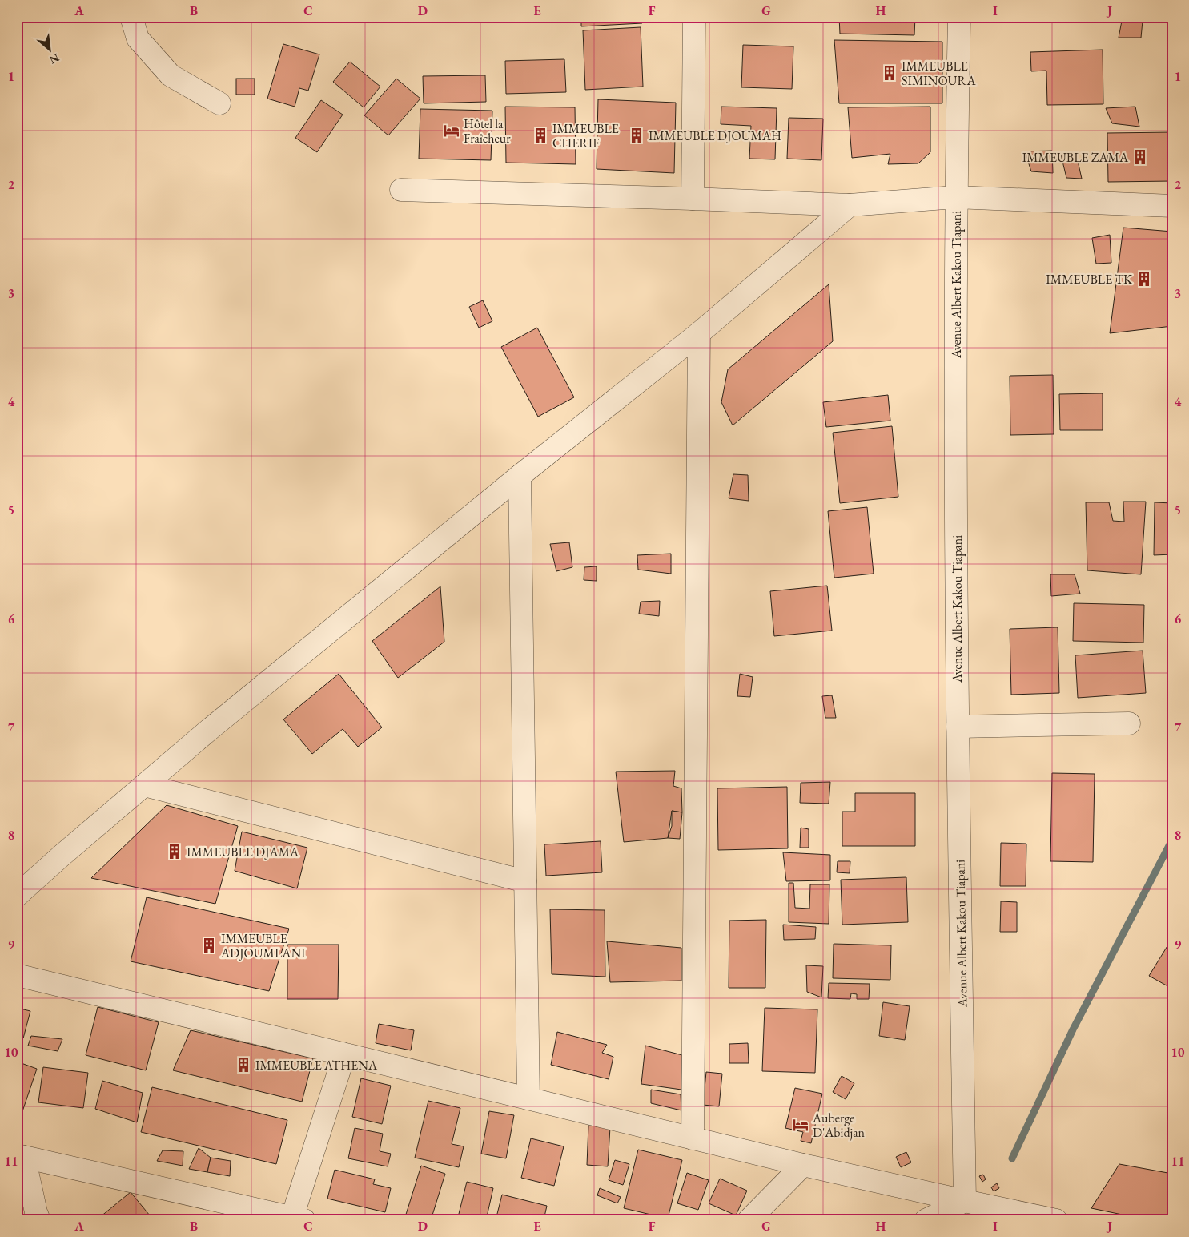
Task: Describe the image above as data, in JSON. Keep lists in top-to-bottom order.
{
  "streets": {
    "street": ["Avenue Albert Kakou Tiapani"]
  },
  "places": {
    "building": [
      "IMMEUBLE SIMINOURA",
      "IMMEUBLE CHERIF",
      "IMMEUBLE DJOUMAH",
      "IMMEUBLE ZAMA",
      "IMMEUBLE TK",
      "IMMEUBLE DJAMA",
      "IMMEUBLE ADJOUMLANI",
      "IMMEUBLE ATHENA"
    ],
    "hotel": ["Hôtel la Fraîcheur", "Auberge D'Abidjan"]
  },
  "north": "bottom right",
  "grid": {
    "columns": [
      "A",
      "B",
      "C",
      "D",
      "E",
      "F",
      "G",
      "H",
      "I",
      "J"
    ],
    "rows": [
      "1",
      "2",
      "3",
      "4",
      "5",
      "6",
      "7",
      "8",
      "9",
      "10",
      "11"
    ]
  }
}
